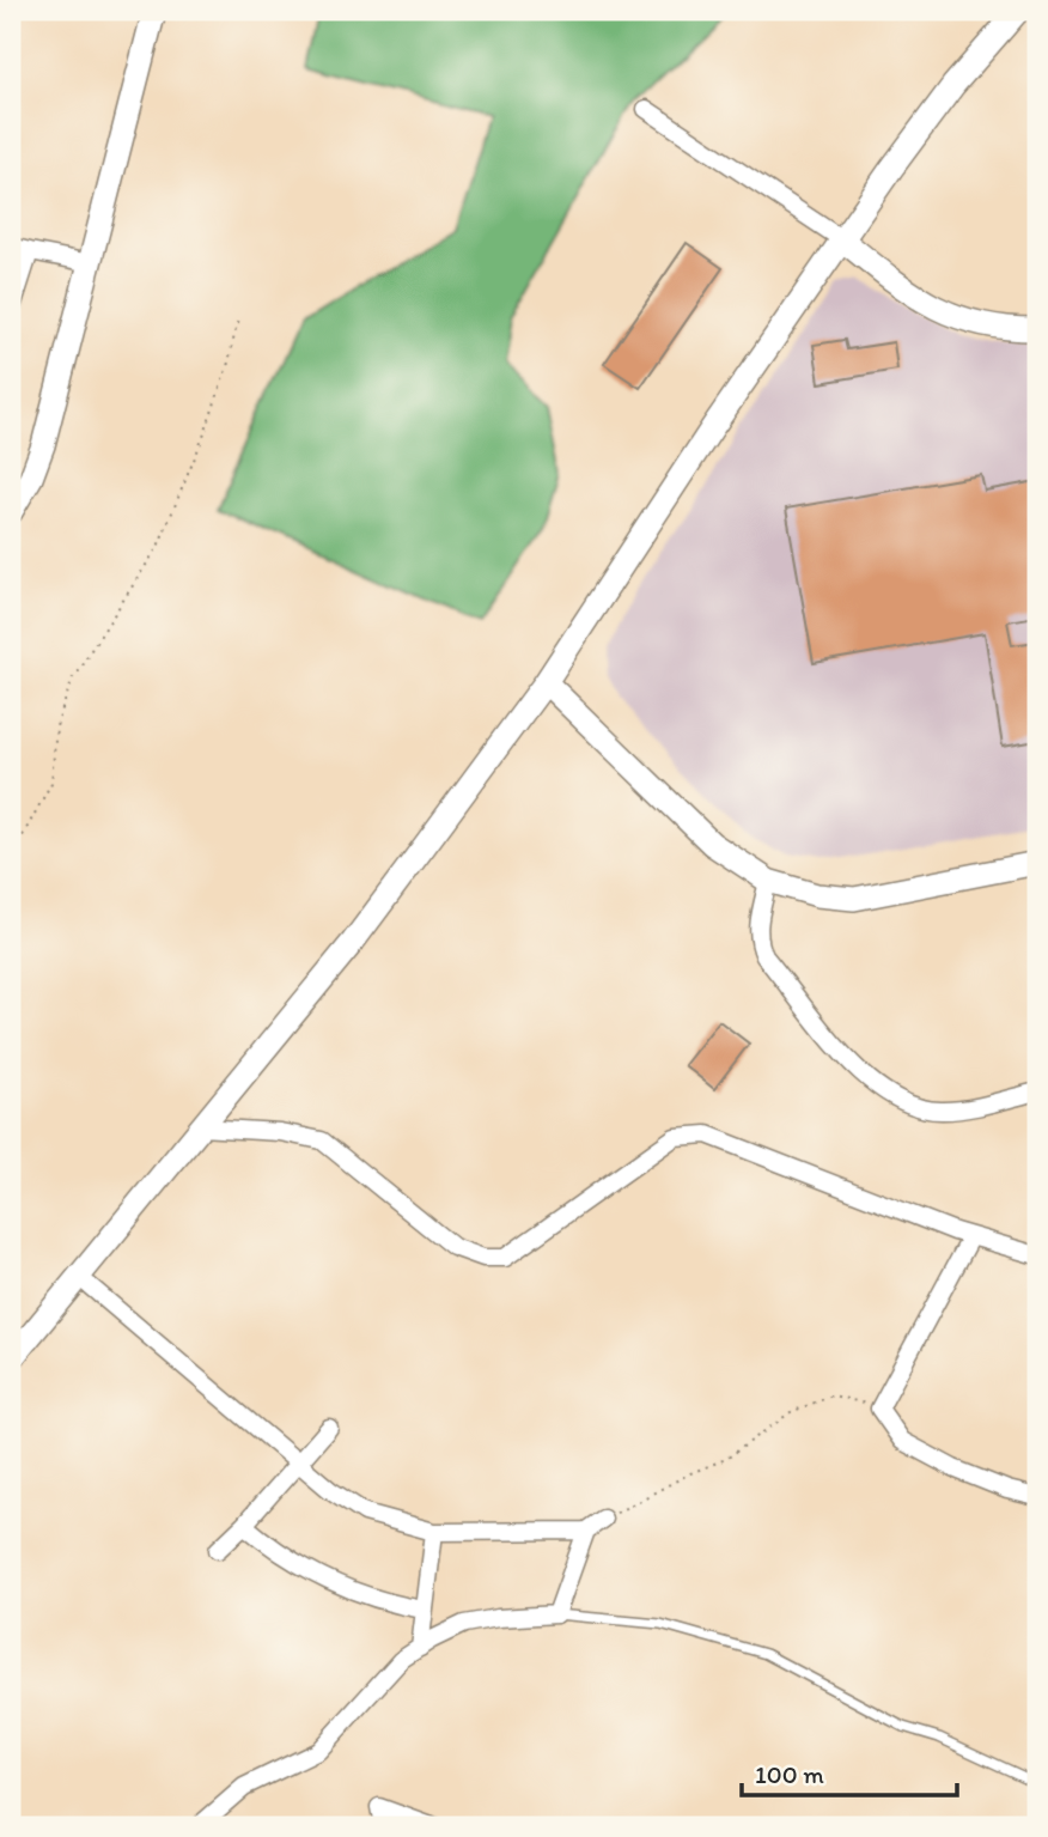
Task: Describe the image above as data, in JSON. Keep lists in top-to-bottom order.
{
  "scale_bar": "100 m"
}
